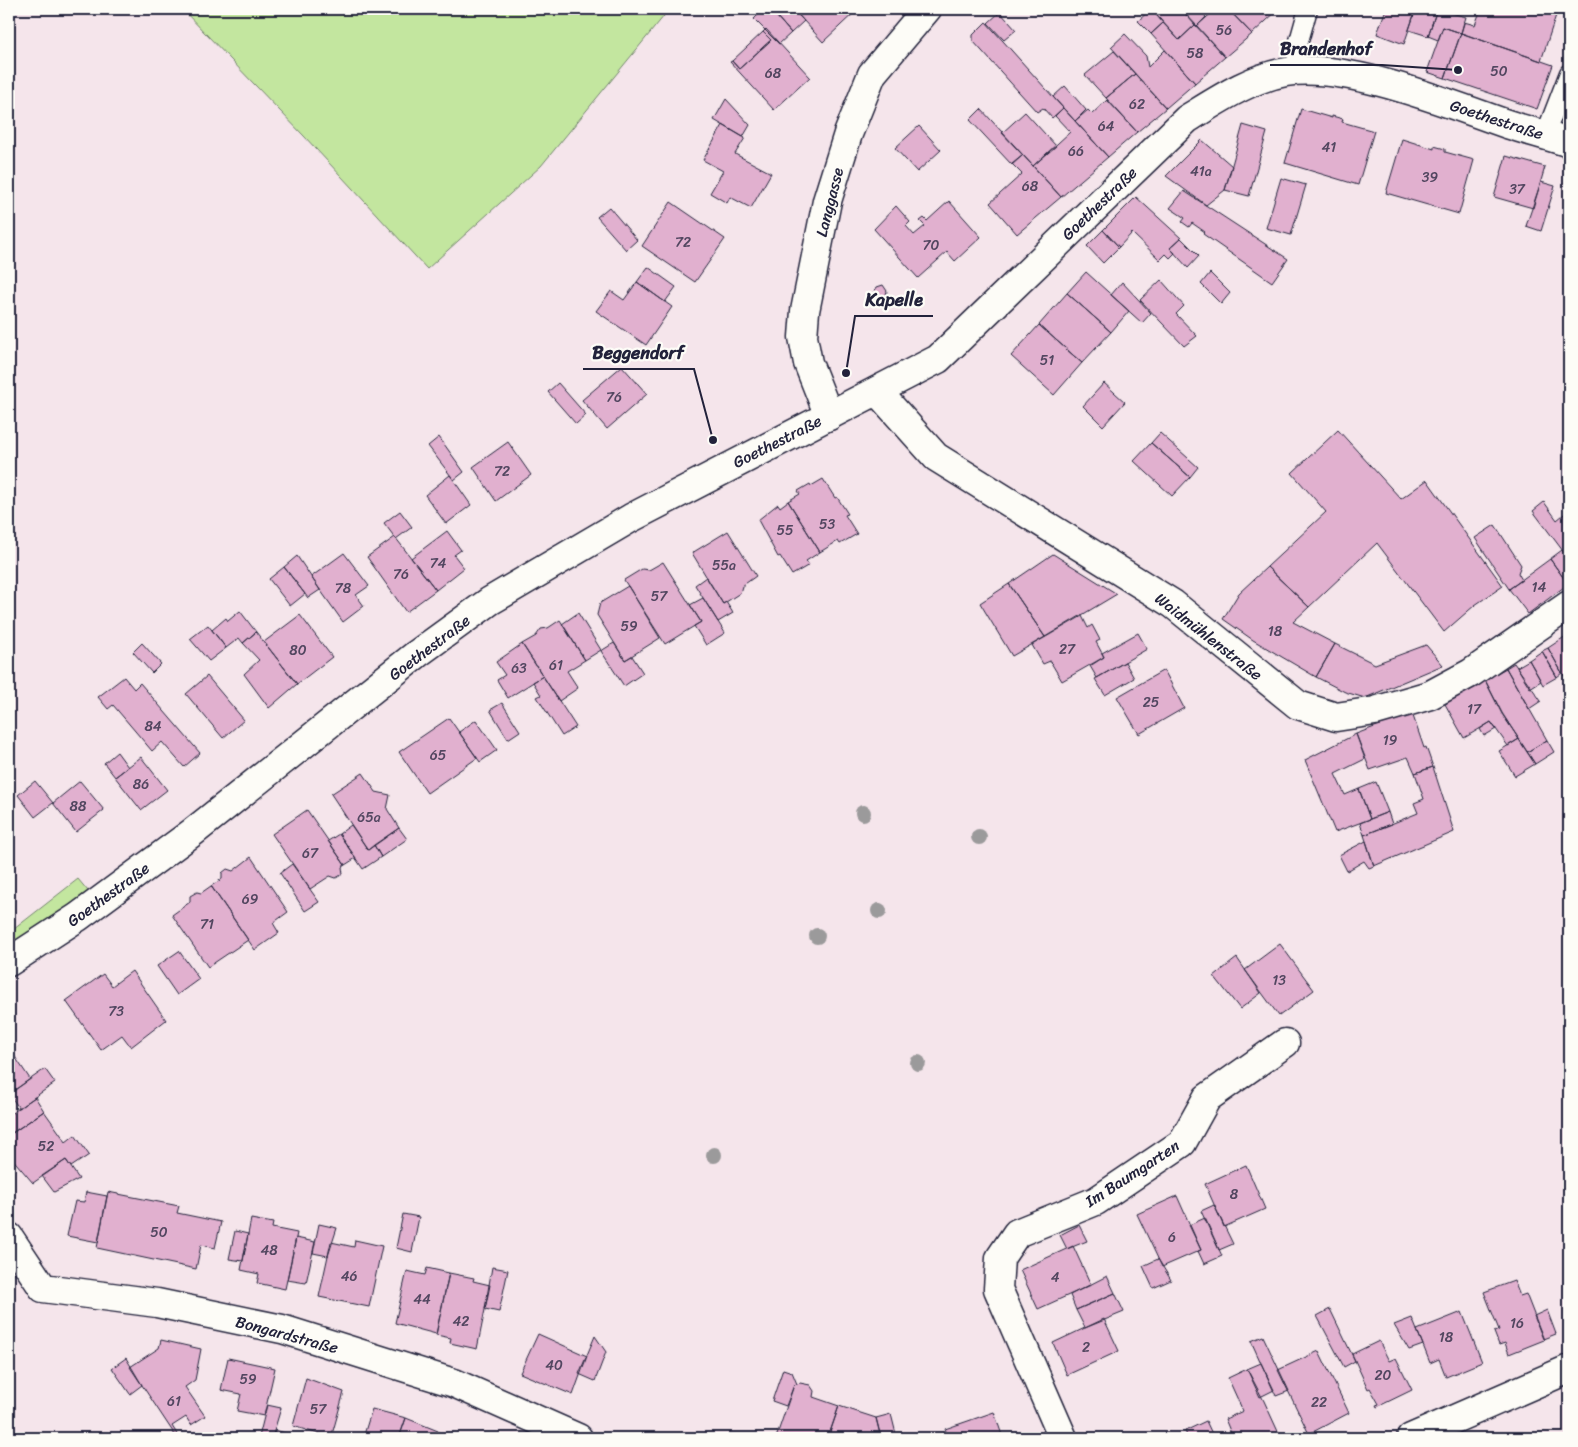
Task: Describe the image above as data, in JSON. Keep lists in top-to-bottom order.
{
  "streets": {
    "street": [
      "Goethestraße",
      "Langgasse",
      "Waidmühlenstraße",
      "Im Baumgarten",
      "Bongardstraße"
    ]
  },
  "crossings": [
    ["Goethestraße", "Langgasse"],
    ["Goethestraße", "Waidmühlenstraße"]
  ],
  "places": ["Brandenhof", "Kapelle", "Beggendorf"],
  "house_numbers": [
    "56",
    "58",
    "50",
    "68",
    "62",
    "64",
    "41",
    "66",
    "41a",
    "39",
    "68",
    "37",
    "72",
    "70",
    "51",
    "76",
    "72",
    "53",
    "55",
    "74",
    "55a",
    "76",
    "14",
    "78",
    "57",
    "59",
    "18",
    "27",
    "80",
    "61",
    "63",
    "25",
    "17",
    "84",
    "19",
    "65",
    "86",
    "88",
    "65a",
    "67",
    "69",
    "71",
    "13",
    "73",
    "52",
    "8",
    "50",
    "6",
    "48",
    "46",
    "4",
    "44",
    "42",
    "16",
    "18",
    "2",
    "40",
    "20",
    "59",
    "61",
    "22",
    "57"
  ]
}
